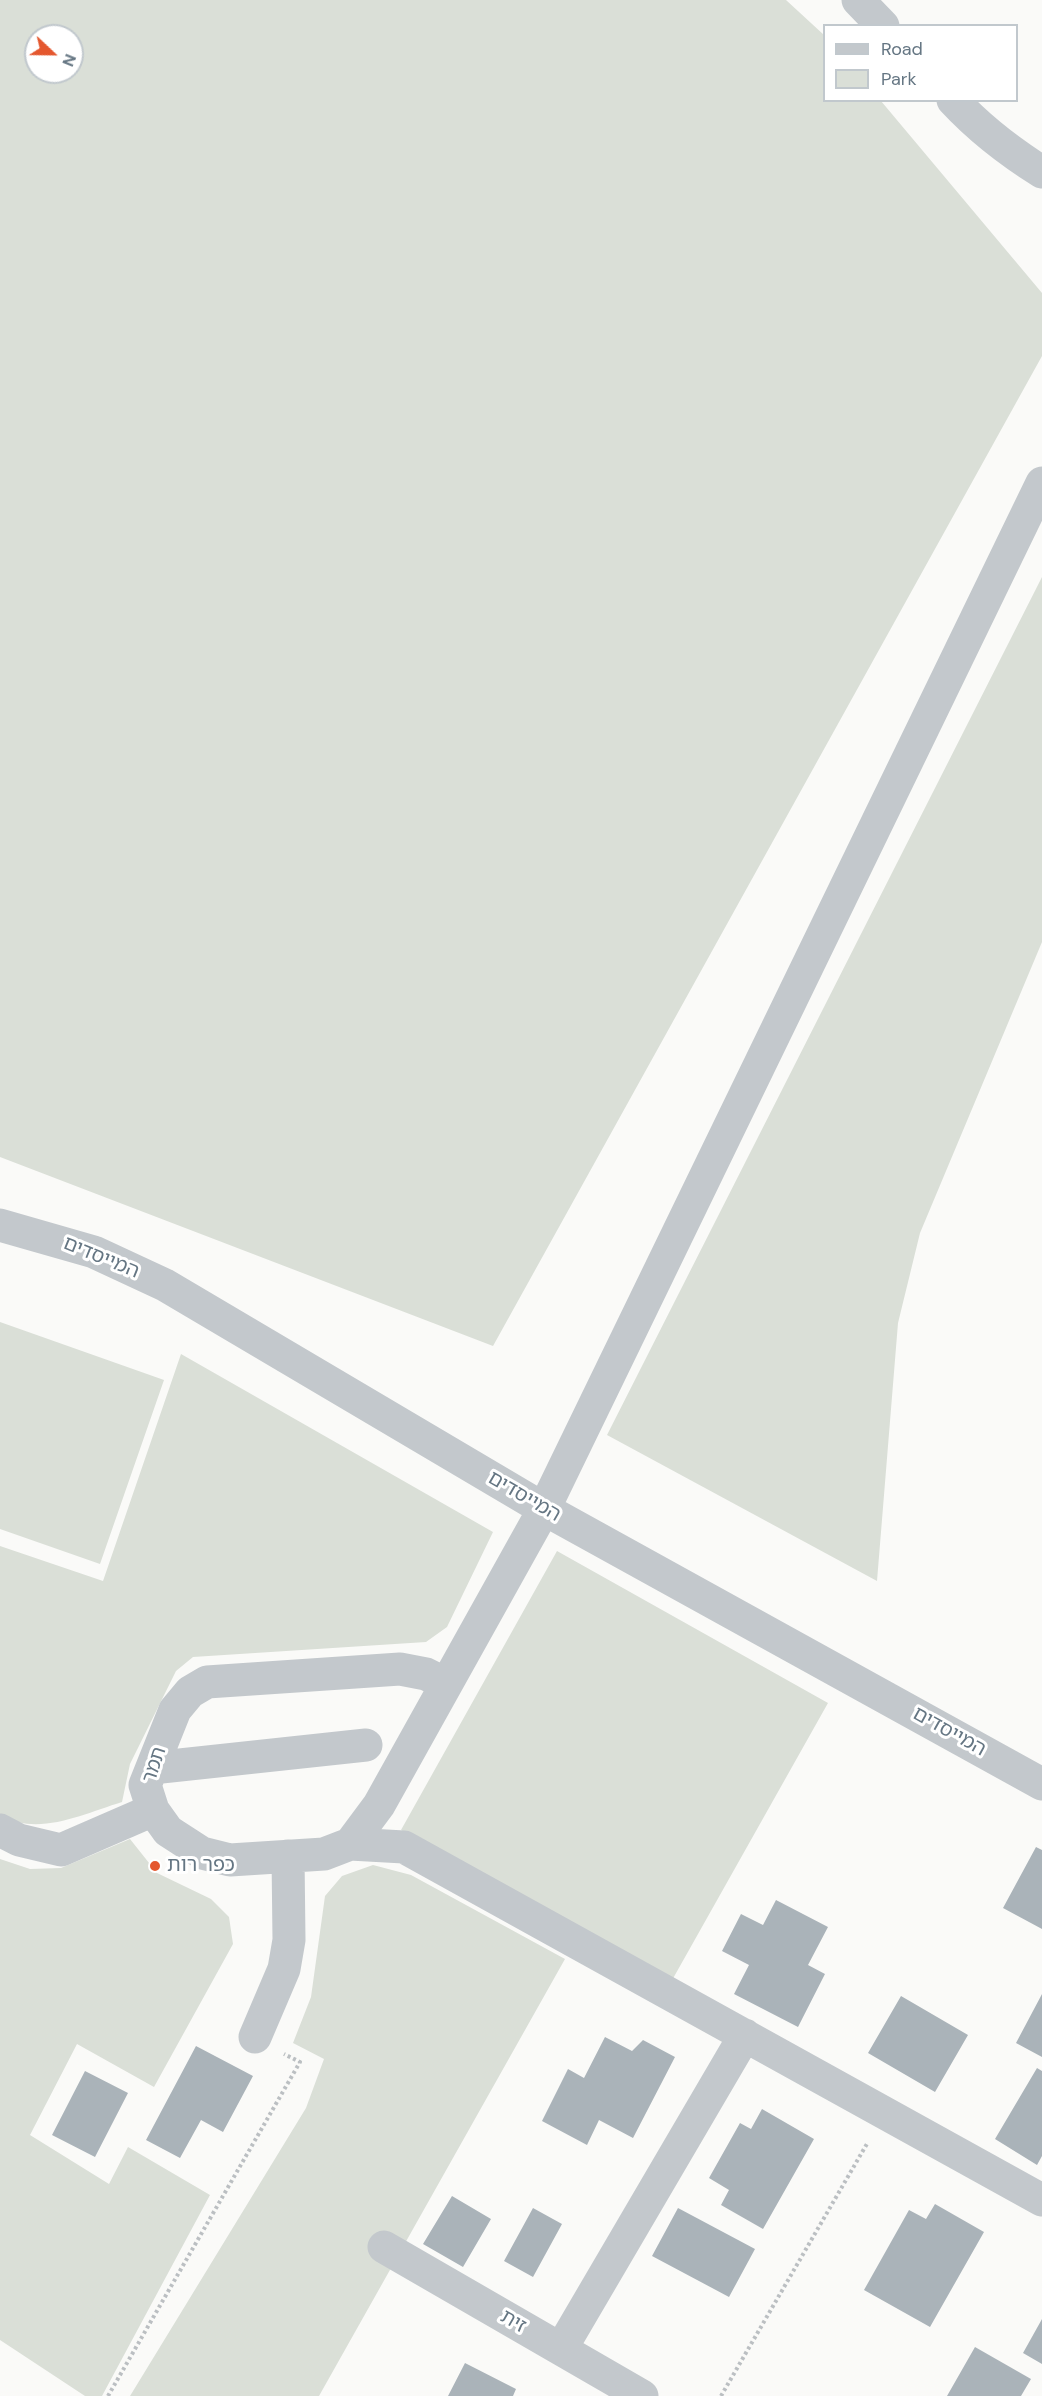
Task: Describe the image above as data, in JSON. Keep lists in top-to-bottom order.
{
  "streets": {
    "street": ["המייסדים", "תמר", "זית"]
  },
  "places": ["כפר רות"],
  "legend": ["Road", "Park"],
  "north": "right"
}
